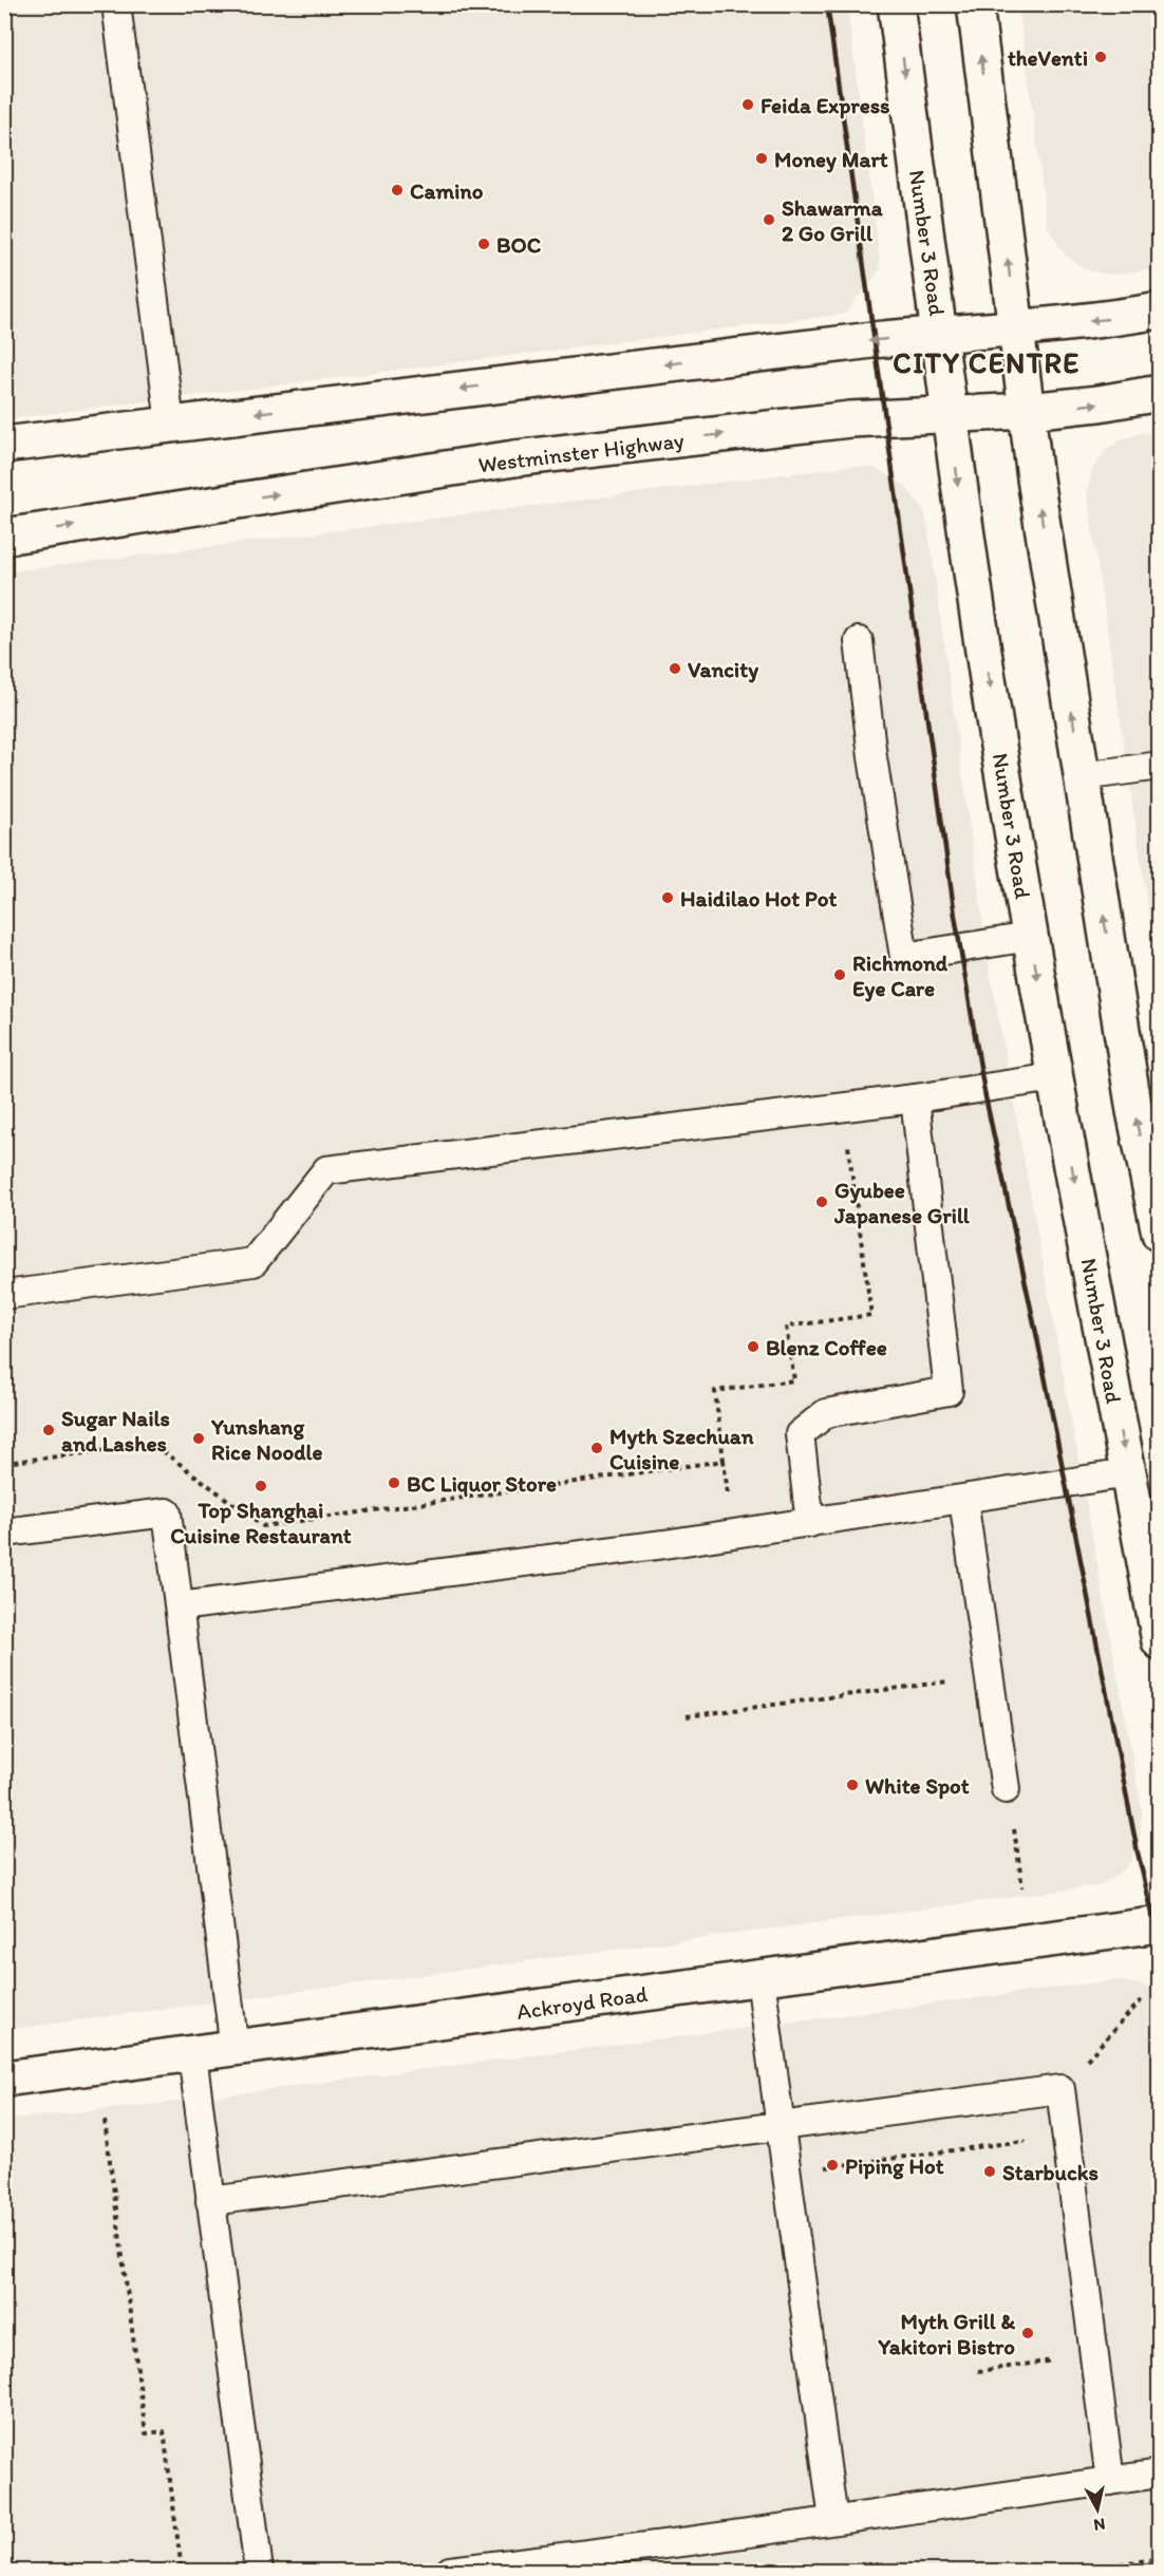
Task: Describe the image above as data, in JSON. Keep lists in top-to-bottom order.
{
  "streets": {
    "main road": ["Number 3 Road", "Westminster Highway", "Ackroyd Road"]
  },
  "crossings": [
    ["Number 3 Road", "Westminster Highway"]
  ],
  "districts": ["CITY CENTRE"],
  "places": [
    "theVenti",
    "Feida Express",
    "Money Mart",
    "Camino",
    "Shawarma 2 Go Grill",
    "BOC",
    "Vancity",
    "Haidilao Hot Pot",
    "Richmond Eye Care",
    "Gyubee Japanese Grill",
    "Blenz Coffee",
    "Sugar Nails and Lashes",
    "Yunshang Rice Noodle",
    "Myth Szechuan Cuisine",
    "BC Liquor Store",
    "Top Shanghai Cuisine Restaurant",
    "White Spot",
    "Piping Hot",
    "Starbucks",
    "Myth Grill & Yakitori Bistro"
  ],
  "north": "bottom"
}
